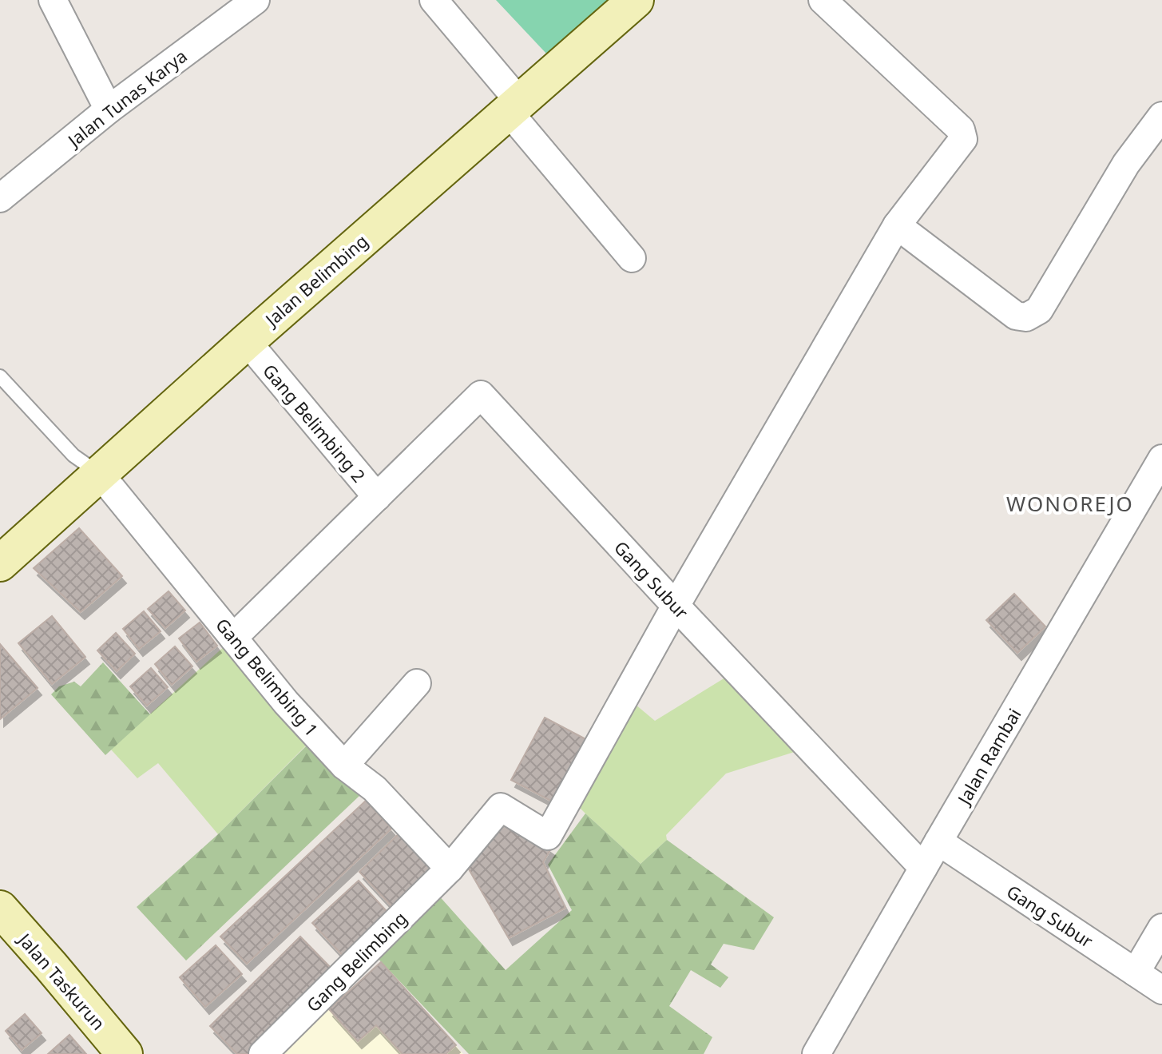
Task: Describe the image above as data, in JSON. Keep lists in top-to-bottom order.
{
  "streets": {
    "street": [
      "Jalan Tunas Karya",
      "Jalan Belimbing",
      "Gang Belimbing 2",
      "Gang Subur",
      "Gang Belimbing 1",
      "Jalan Rambai",
      "Gang Belimbing",
      "Jalan Taskurun"
    ]
  },
  "crossings": [
    ["Jalan Belimbing", "Gang Belimbing 2"],
    ["Jalan Belimbing", "Gang Belimbing 1"],
    ["Gang Belimbing 2", "Gang Subur"],
    ["Gang Belimbing 2", "Gang Belimbing 1"],
    ["Gang Subur", "Jalan Rambai"],
    ["Gang Subur", "Gang Belimbing"],
    ["Gang Belimbing 1", "Gang Belimbing"]
  ],
  "districts": ["WONOREJO"]
}
